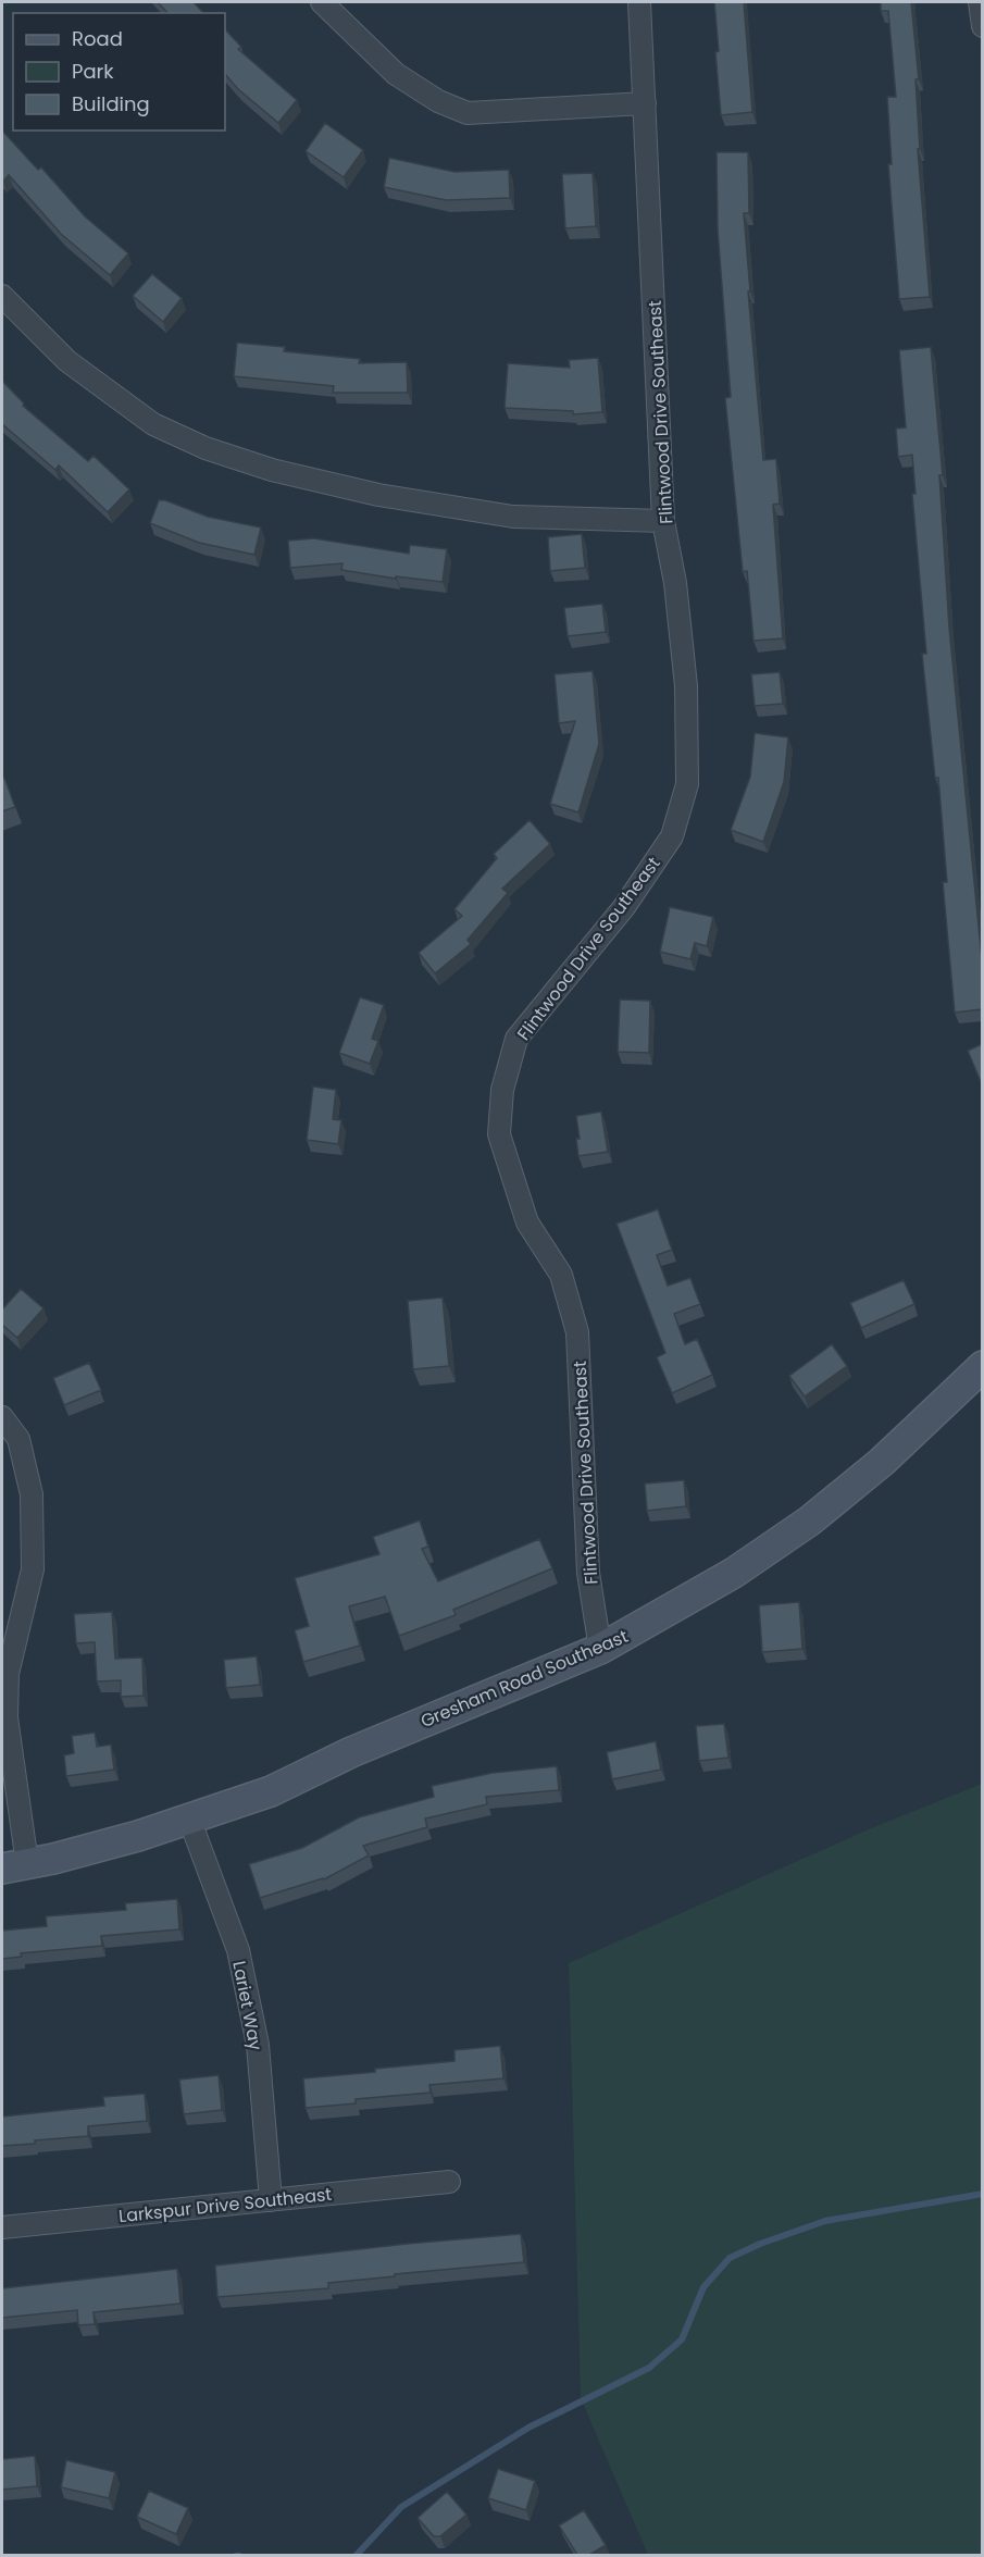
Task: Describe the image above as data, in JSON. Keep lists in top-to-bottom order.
{
  "streets": {
    "street": [
      "Flintwood Drive Southeast",
      "Gresham Road Southeast",
      "Lariet Way",
      "Larkspur Drive Southeast"
    ]
  },
  "crossings": [
    ["Flintwood Drive Southeast", "Gresham Road Southeast"],
    ["Gresham Road Southeast", "Lariet Way"],
    ["Lariet Way", "Larkspur Drive Southeast"]
  ],
  "legend": ["Road", "Park", "Building"]
}
